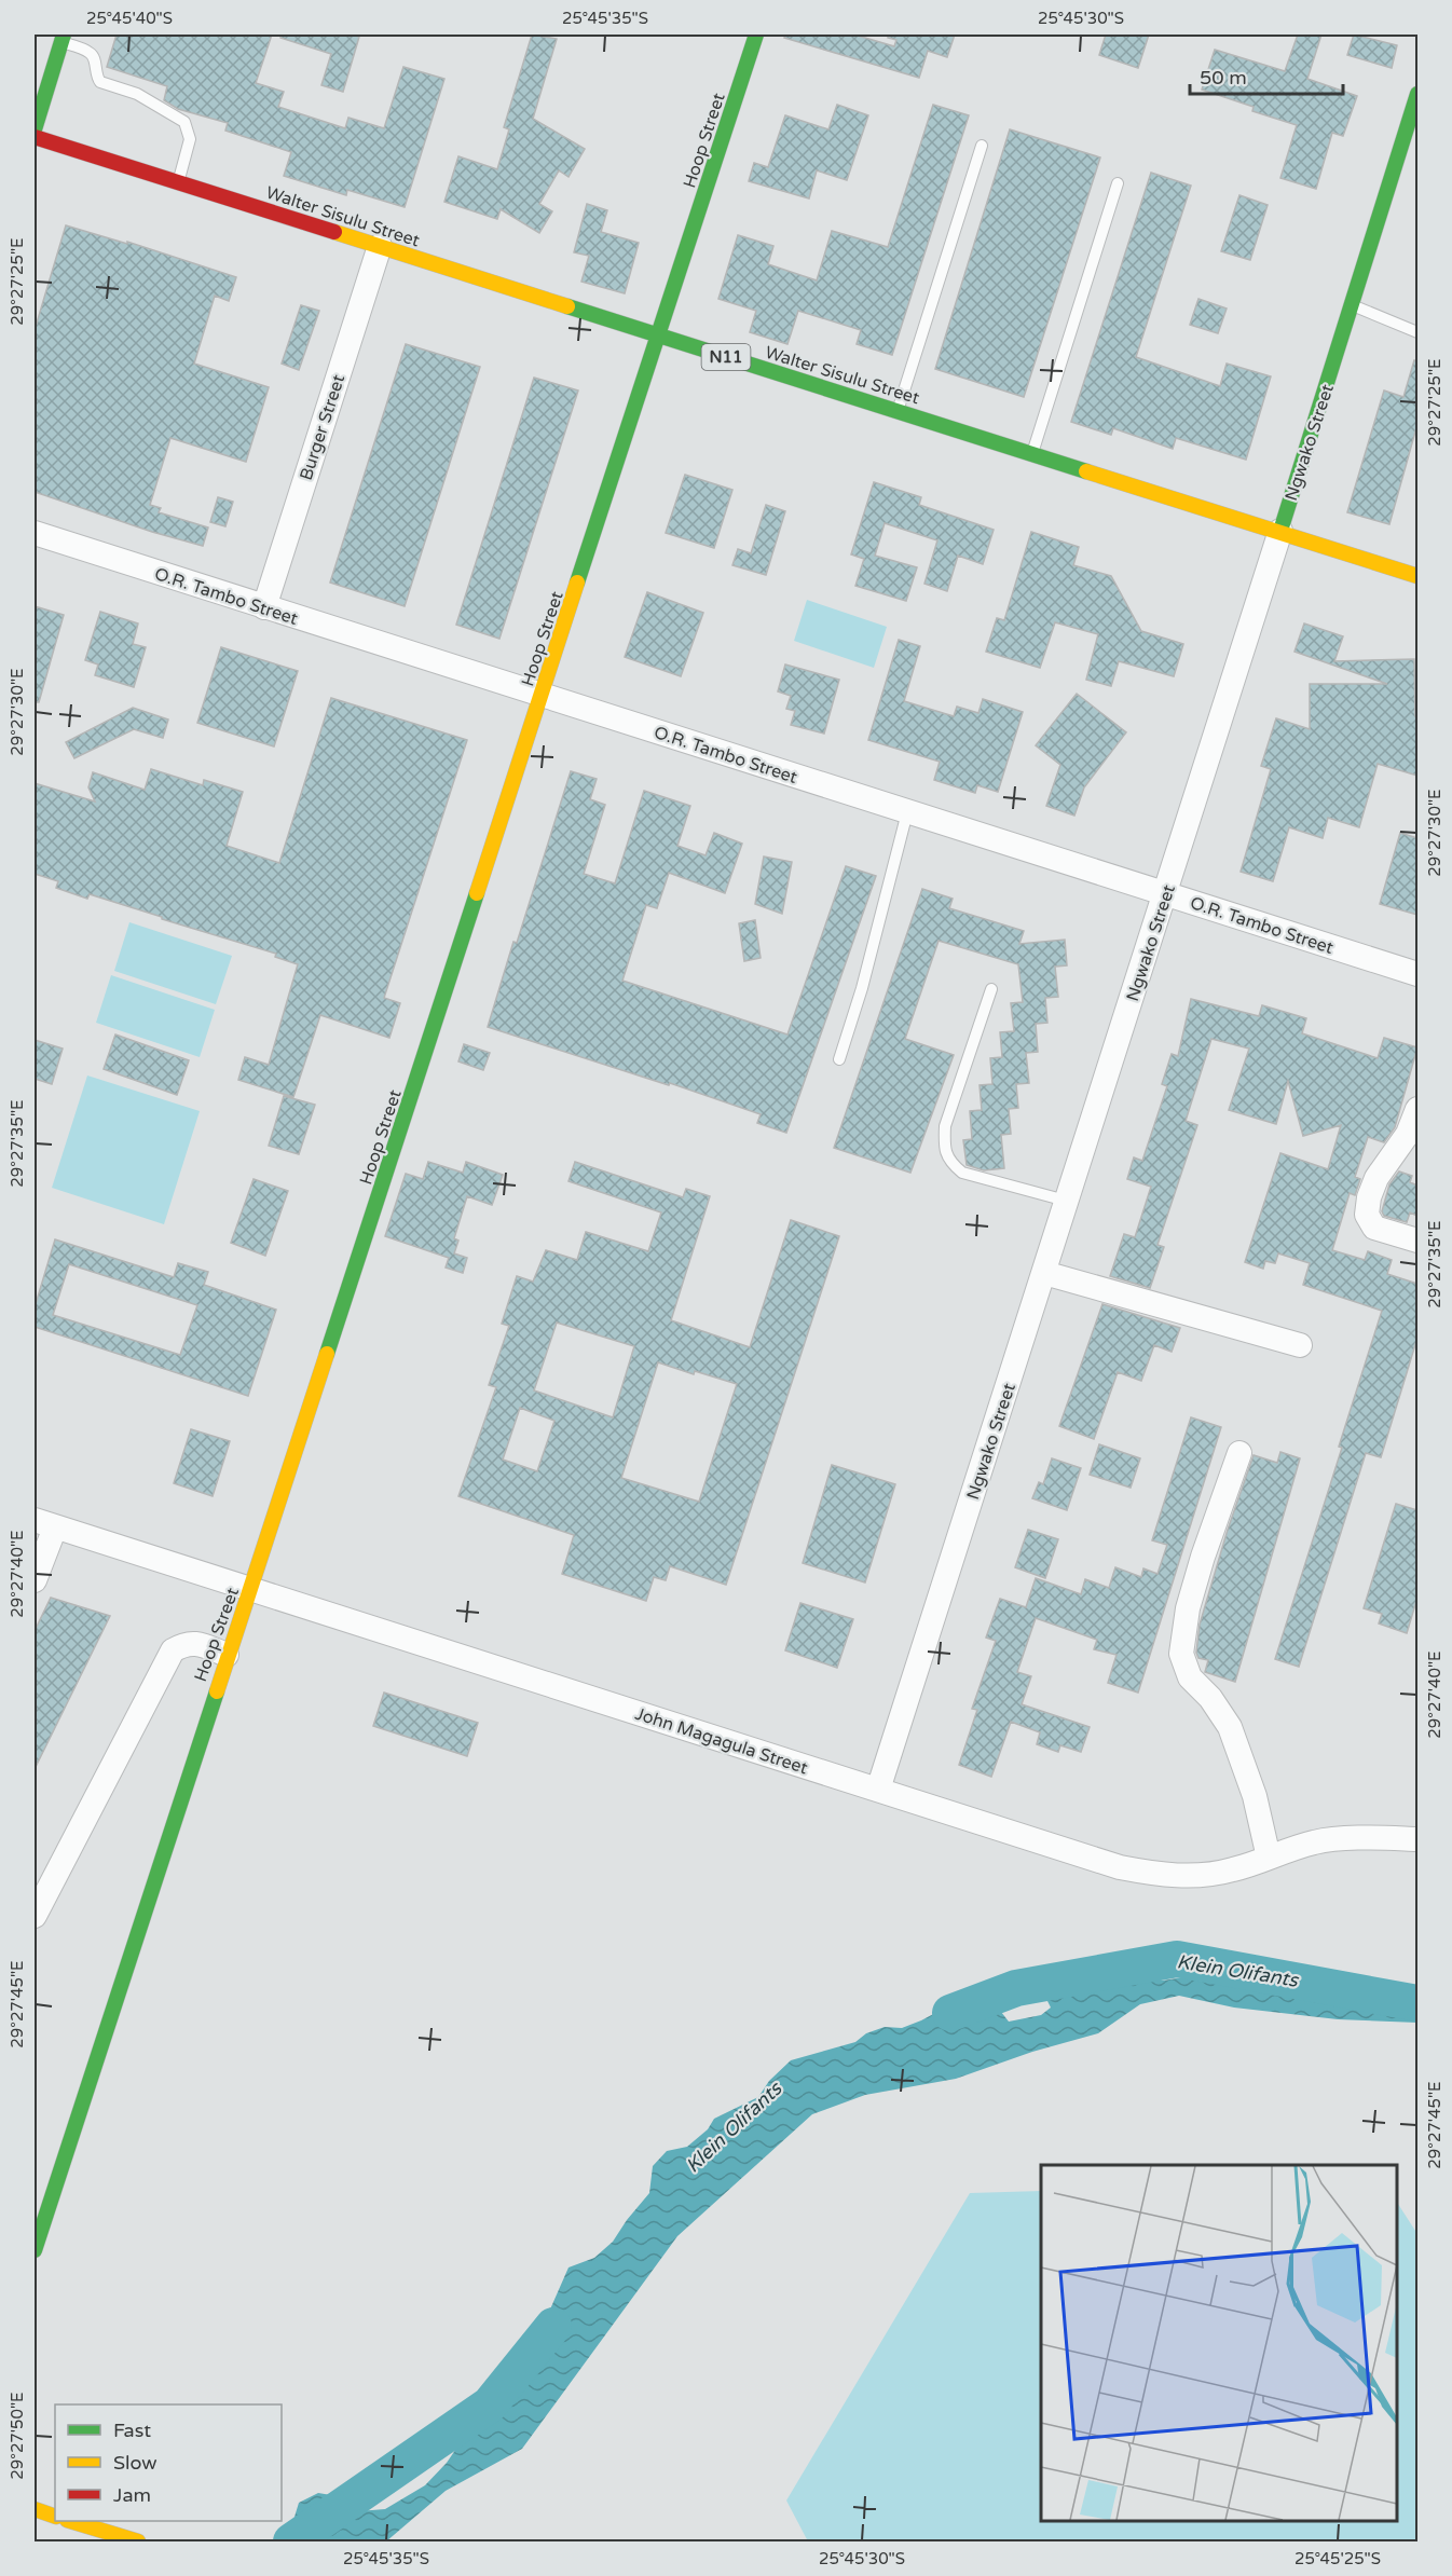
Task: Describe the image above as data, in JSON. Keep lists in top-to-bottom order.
{
  "streets": {
    "main road": [
      "Hoop Street",
      "Walter Sisulu Street",
      "N11",
      "Ngwako Street"
    ],
    "street": ["Burger Street", "O.R. Tambo Street", "John Magagula Street"]
  },
  "crossings": [
    ["Hoop Street", "Walter Sisulu Street"],
    ["Hoop Street", "O.R. Tambo Street"],
    ["Hoop Street", "John Magagula Street"],
    ["Walter Sisulu Street", "Burger Street"],
    ["Walter Sisulu Street", "Ngwako Street"],
    ["Burger Street", "O.R. Tambo Street"],
    ["Ngwako Street", "O.R. Tambo Street"],
    ["Ngwako Street", "John Magagula Street"]
  ],
  "water": ["Klein Olifants"],
  "legend": ["Fast", "Slow", "Jam"],
  "scale_bar": "50 m",
  "coordinates": [
    "25°45'40\"S",
    "25°45'35\"S",
    "25°45'30\"S",
    "29°27'25\"E",
    "29°27'30\"E",
    "29°27'35\"E",
    "29°27'40\"E",
    "29°27'45\"E",
    "29°27'50\"E",
    "25°45'25\"S"
  ]
}
